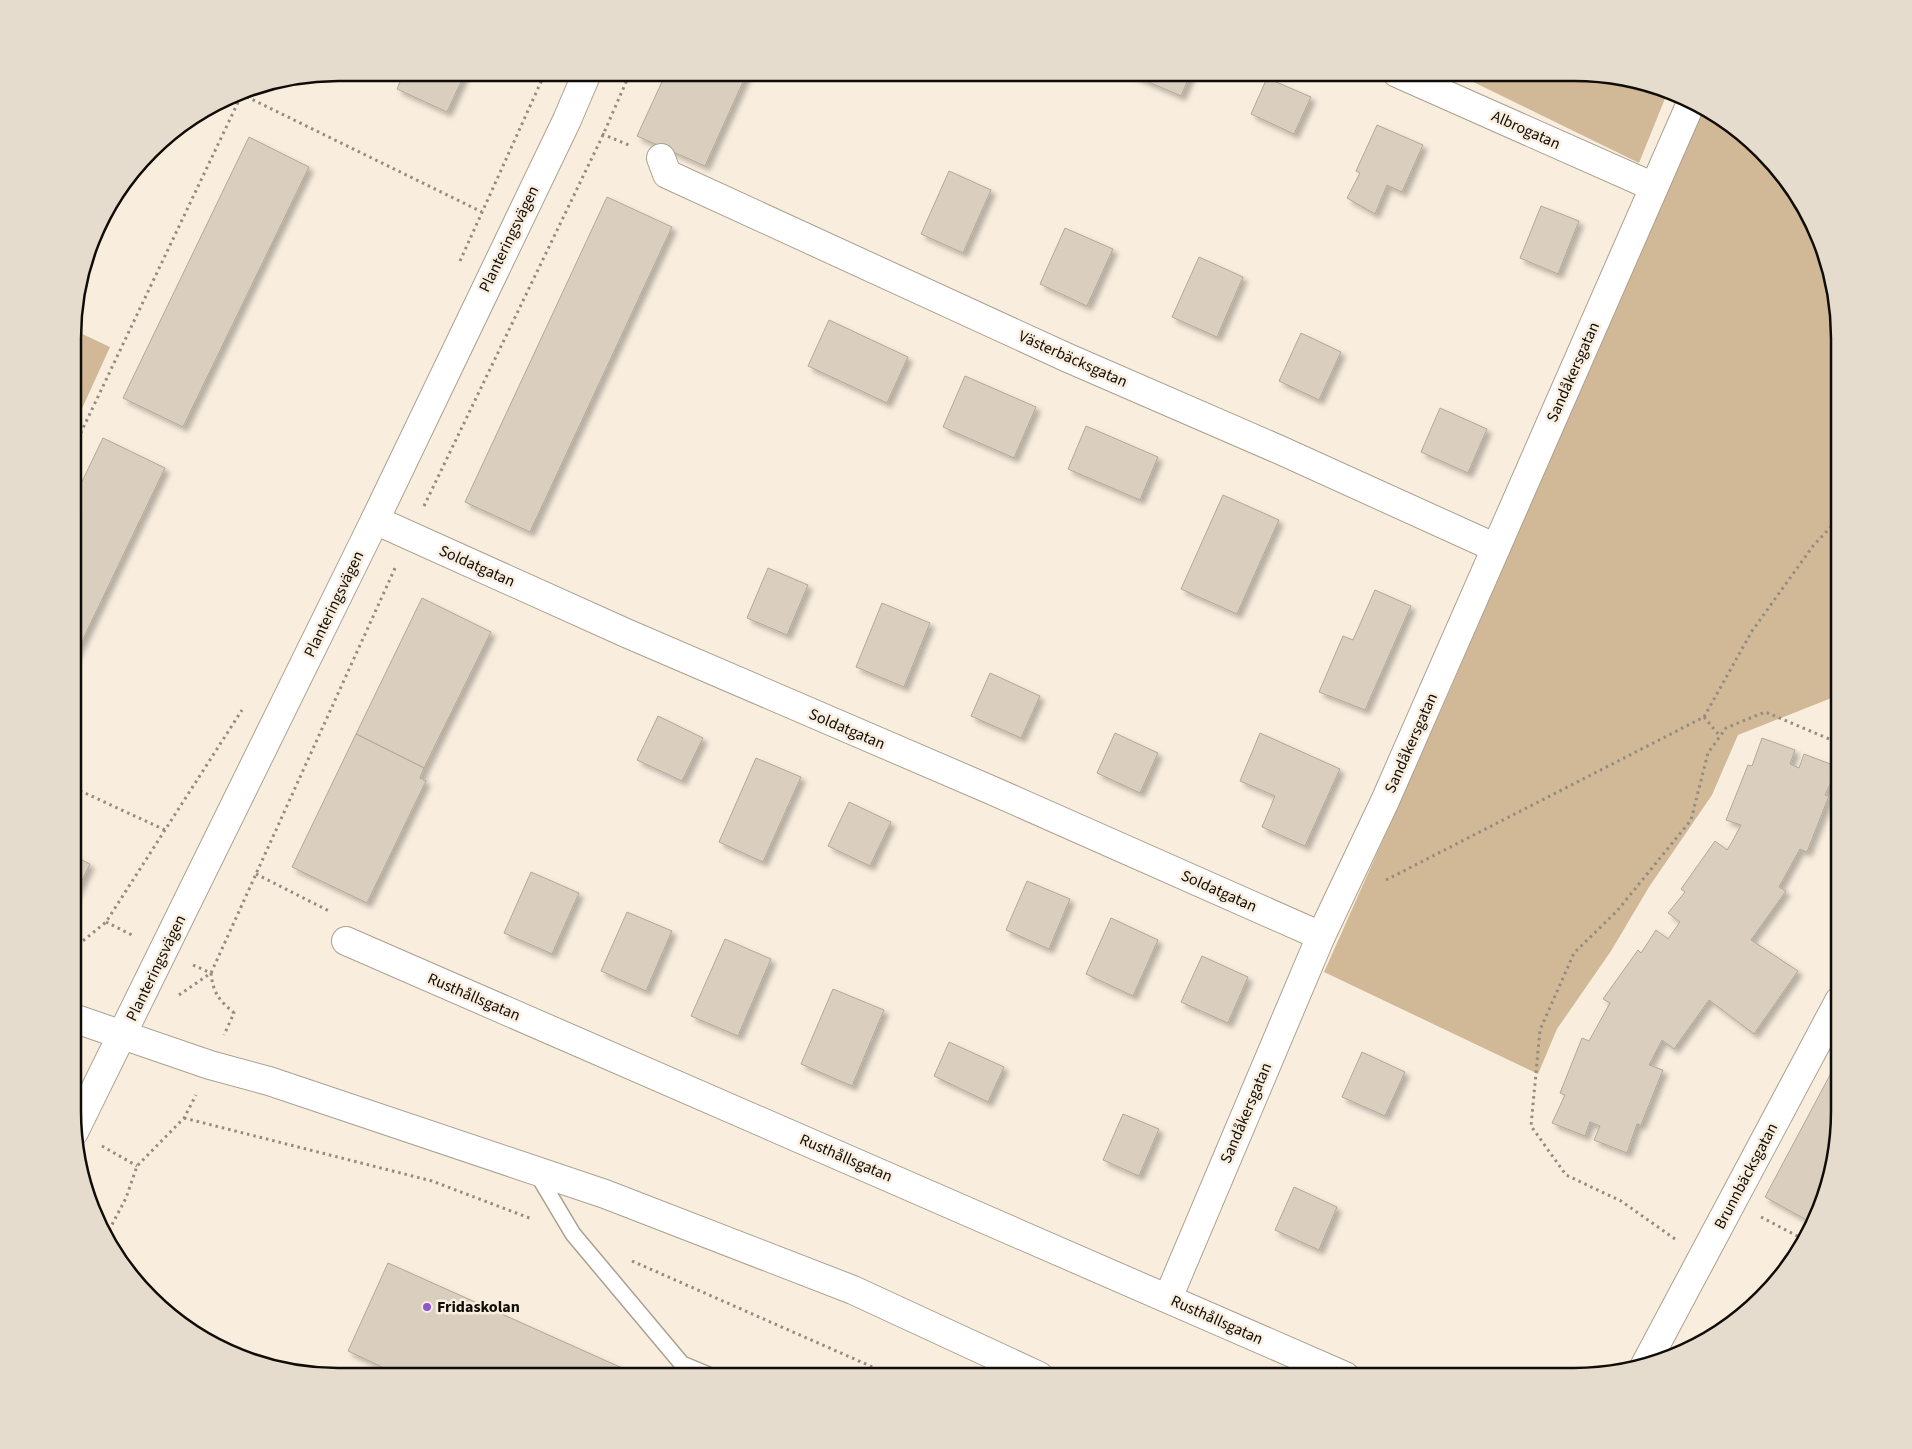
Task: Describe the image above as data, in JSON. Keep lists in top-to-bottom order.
{
  "streets": {
    "street": [
      "Albrogatan",
      "Planteringsvägen",
      "Västerbäcksgatan",
      "Sandåkersgatan",
      "Soldatgatan",
      "Rusthållsgatan",
      "Brunnbäcksgatan"
    ]
  },
  "crossings": [
    ["Albrogatan", "Sandåkersgatan"],
    ["Planteringsvägen", "Soldatgatan"],
    ["Västerbäcksgatan", "Sandåkersgatan"],
    ["Sandåkersgatan", "Soldatgatan"],
    ["Sandåkersgatan", "Rusthållsgatan"]
  ],
  "places": ["Fridaskolan"]
}
